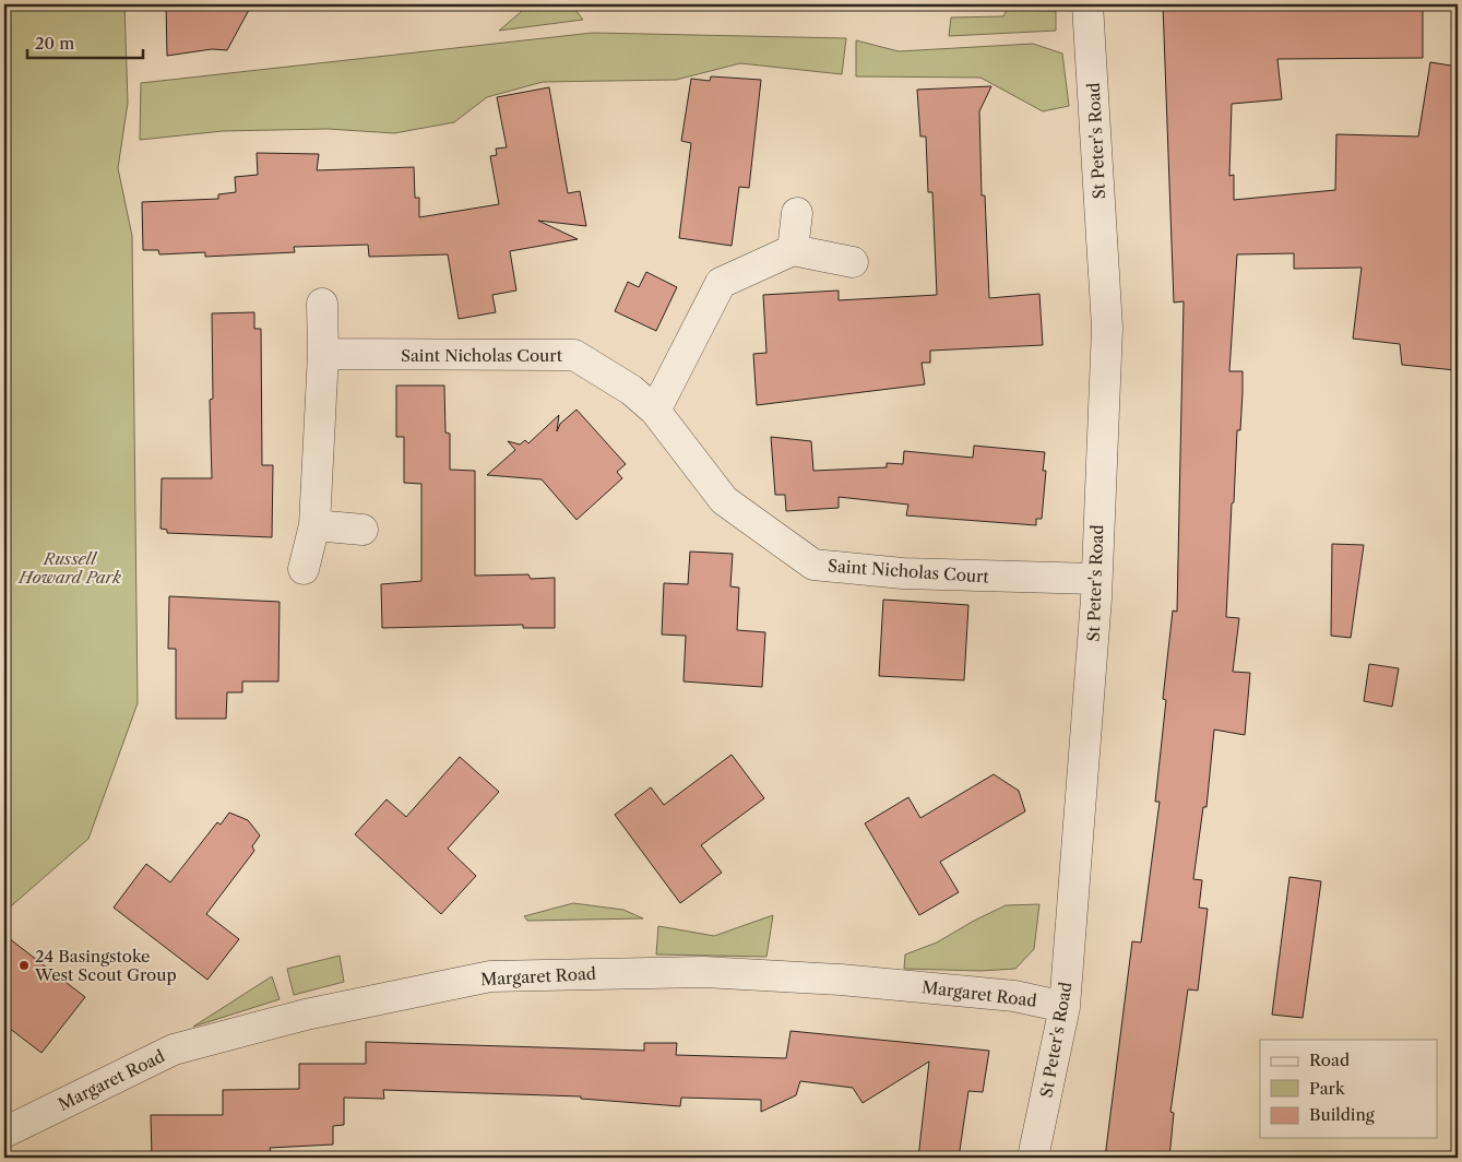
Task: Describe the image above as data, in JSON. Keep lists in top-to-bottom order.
{
  "streets": {
    "street": ["St Peter's Road", "Saint Nicholas Court", "Margaret Road"]
  },
  "crossings": [
    ["St Peter's Road", "Saint Nicholas Court"],
    ["St Peter's Road", "Margaret Road"]
  ],
  "parks": ["Russell Howard Park"],
  "places": ["24 Basingstoke West Scout Group"],
  "legend": ["Road", "Park", "Building"],
  "scale_bar": "20 m"
}
